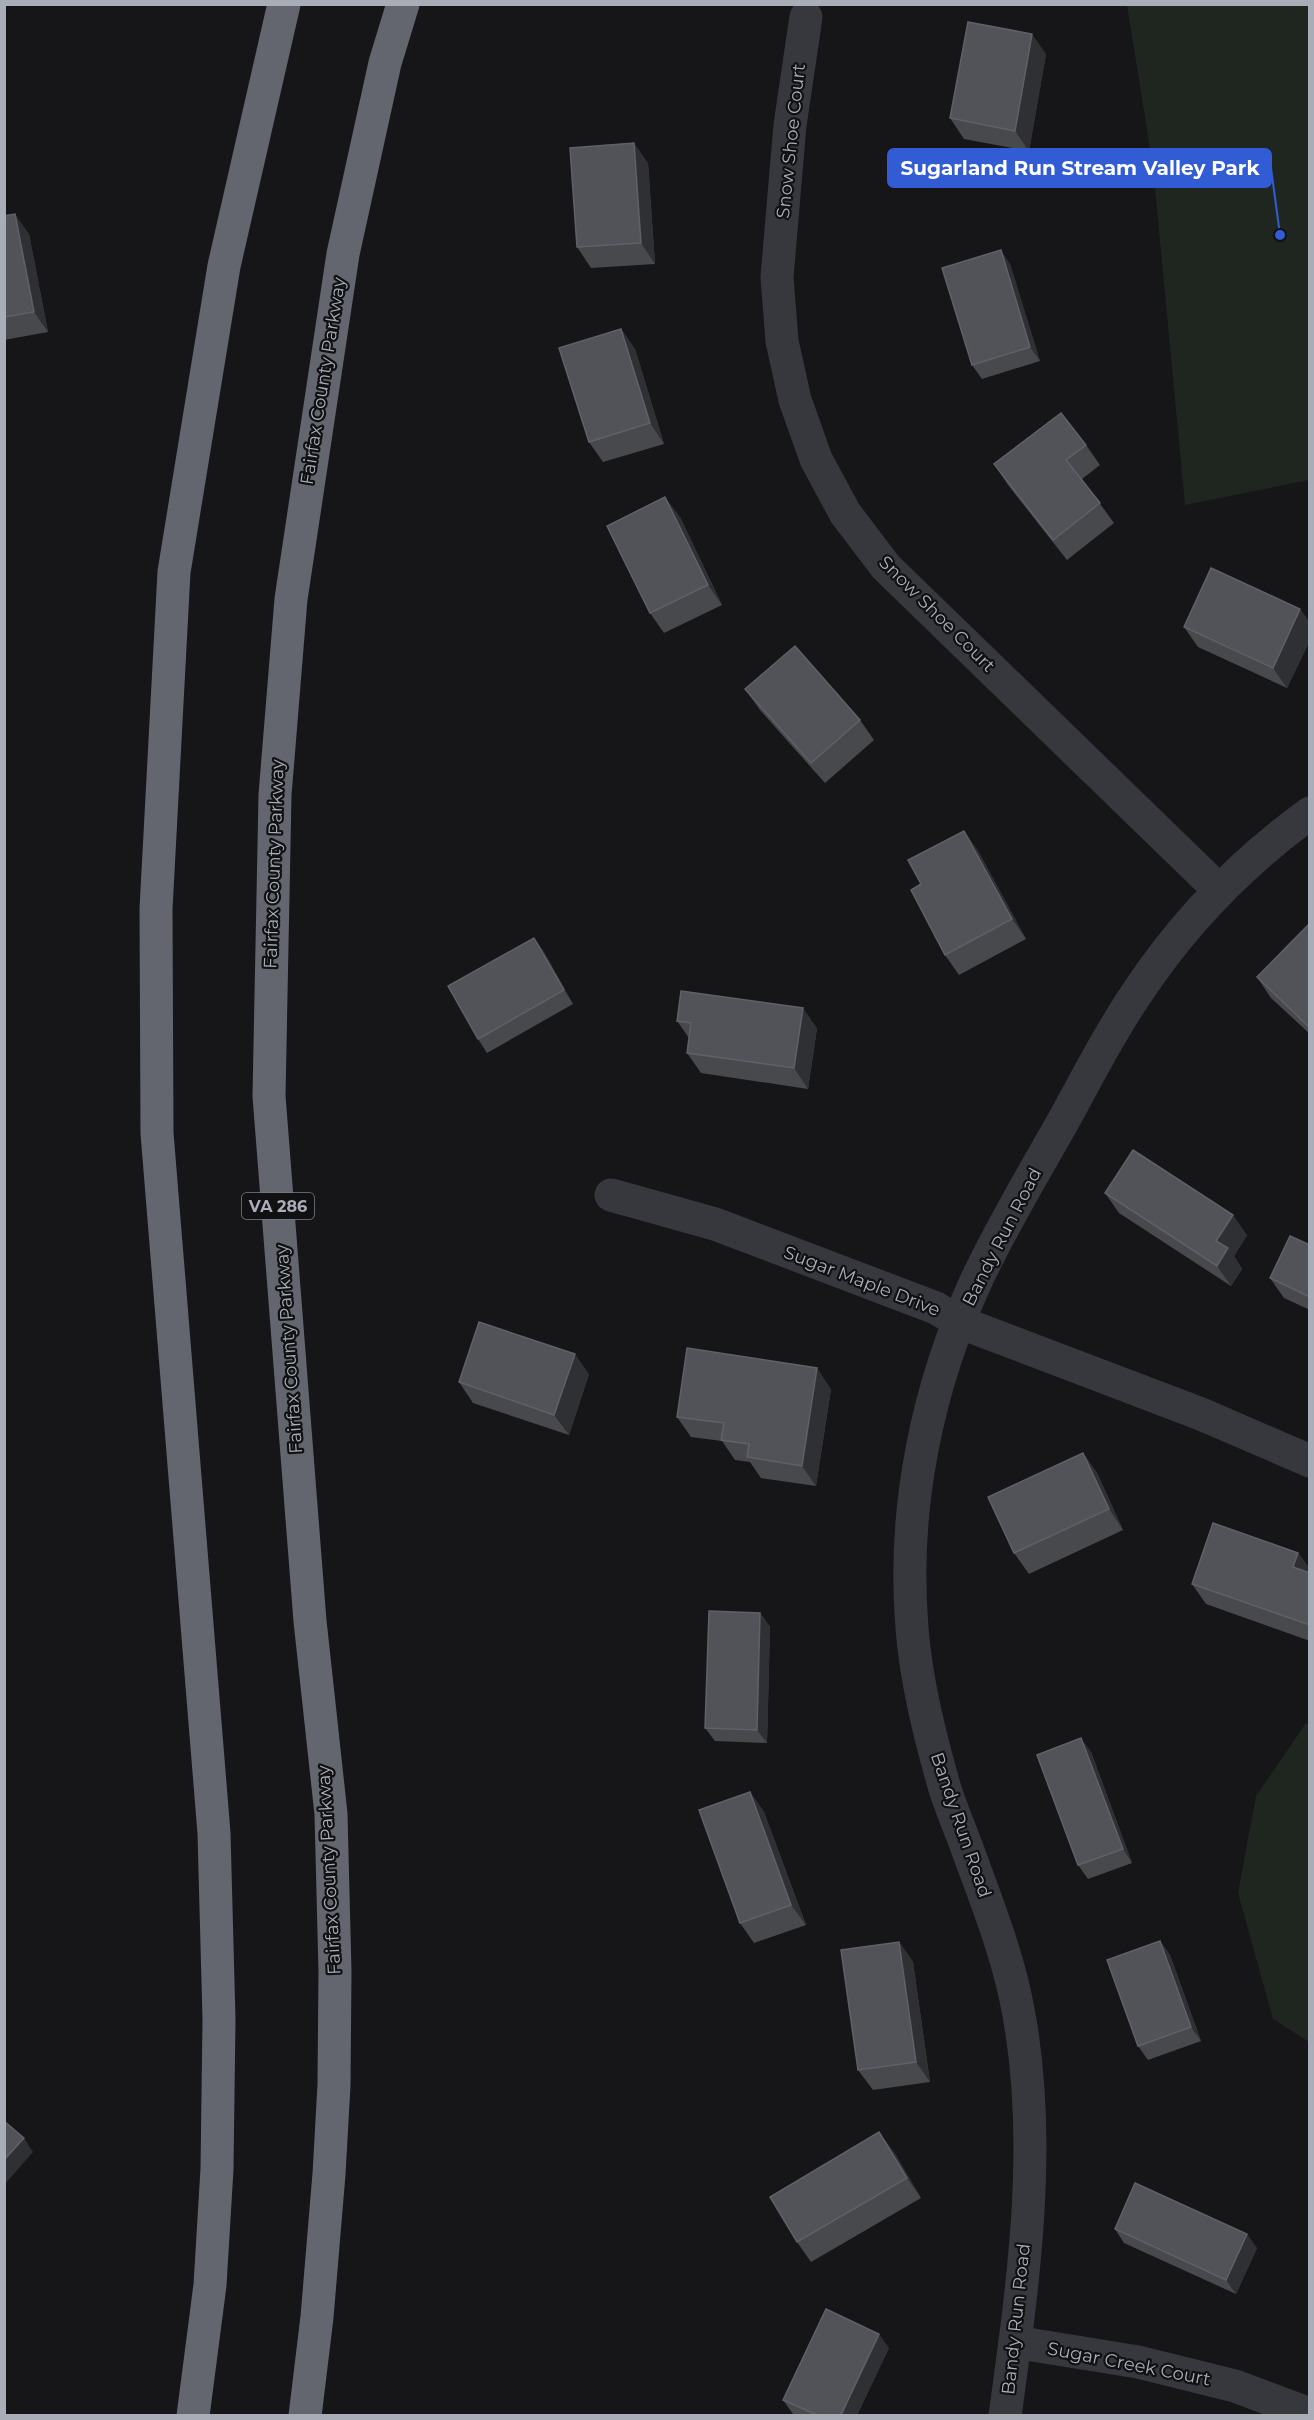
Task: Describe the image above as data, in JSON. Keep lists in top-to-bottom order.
{
  "streets": {
    "highway": ["Fairfax County Parkway", "VA 286"],
    "street": [
      "Snow Shoe Court",
      "Bandy Run Road",
      "Sugar Maple Drive",
      "Sugar Creek Court"
    ]
  },
  "crossings": [
    ["Snow Shoe Court", "Bandy Run Road"],
    ["Bandy Run Road", "Sugar Maple Drive"],
    ["Bandy Run Road", "Sugar Creek Court"]
  ],
  "places": ["Sugarland Run Stream Valley Park"]
}
